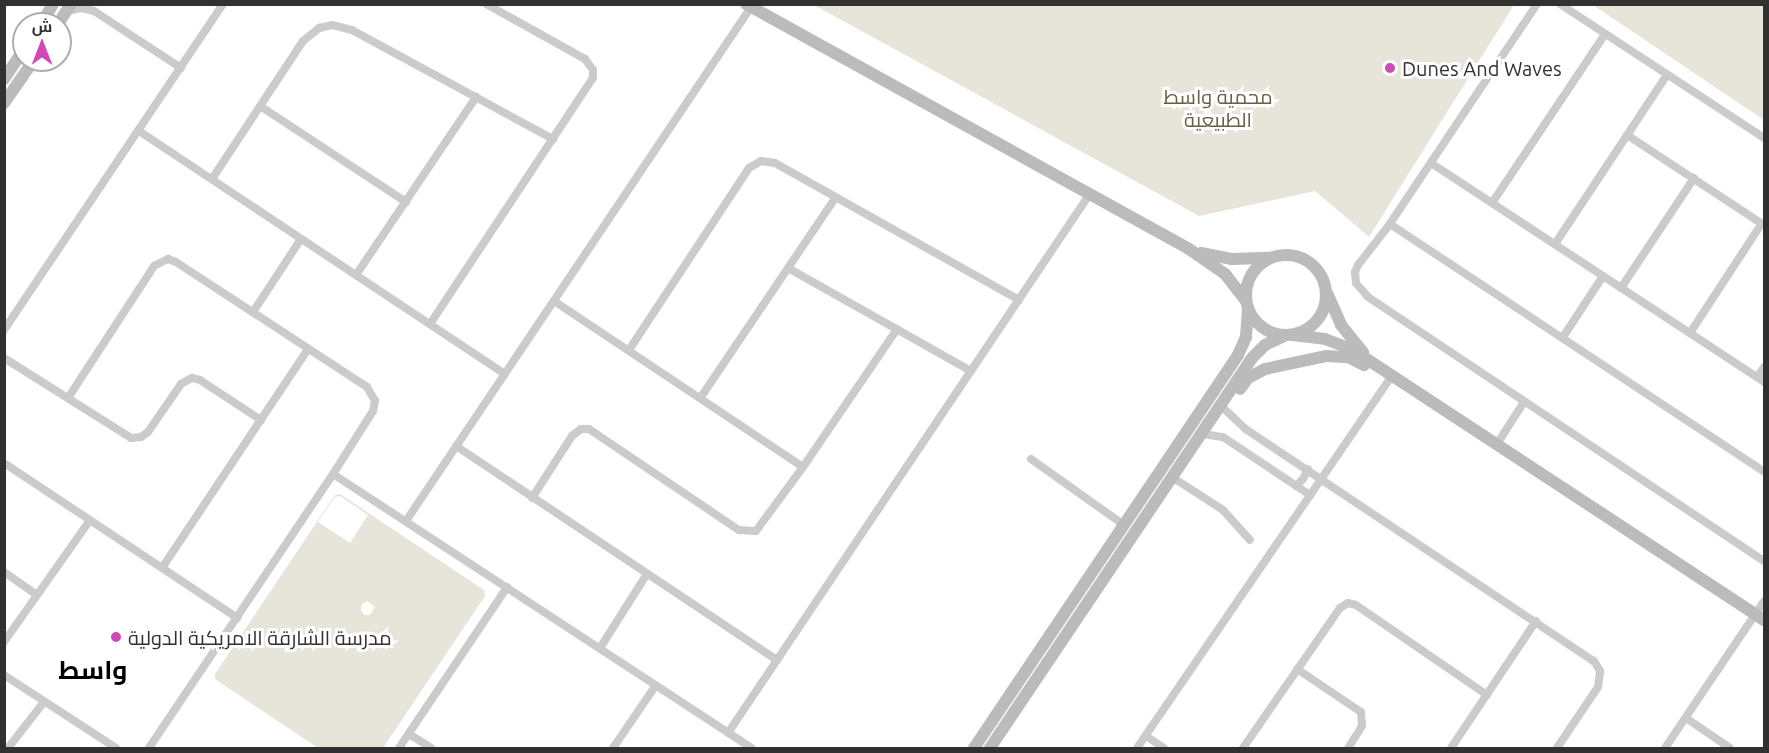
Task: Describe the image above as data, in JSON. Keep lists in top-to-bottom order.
{
  "districts": ["واسط"],
  "parks": ["محمية واسط الطبيعية"],
  "places": ["Dunes And Waves", "مدرسة الشارقة الامريكية الدولية"],
  "north": "top"
}
